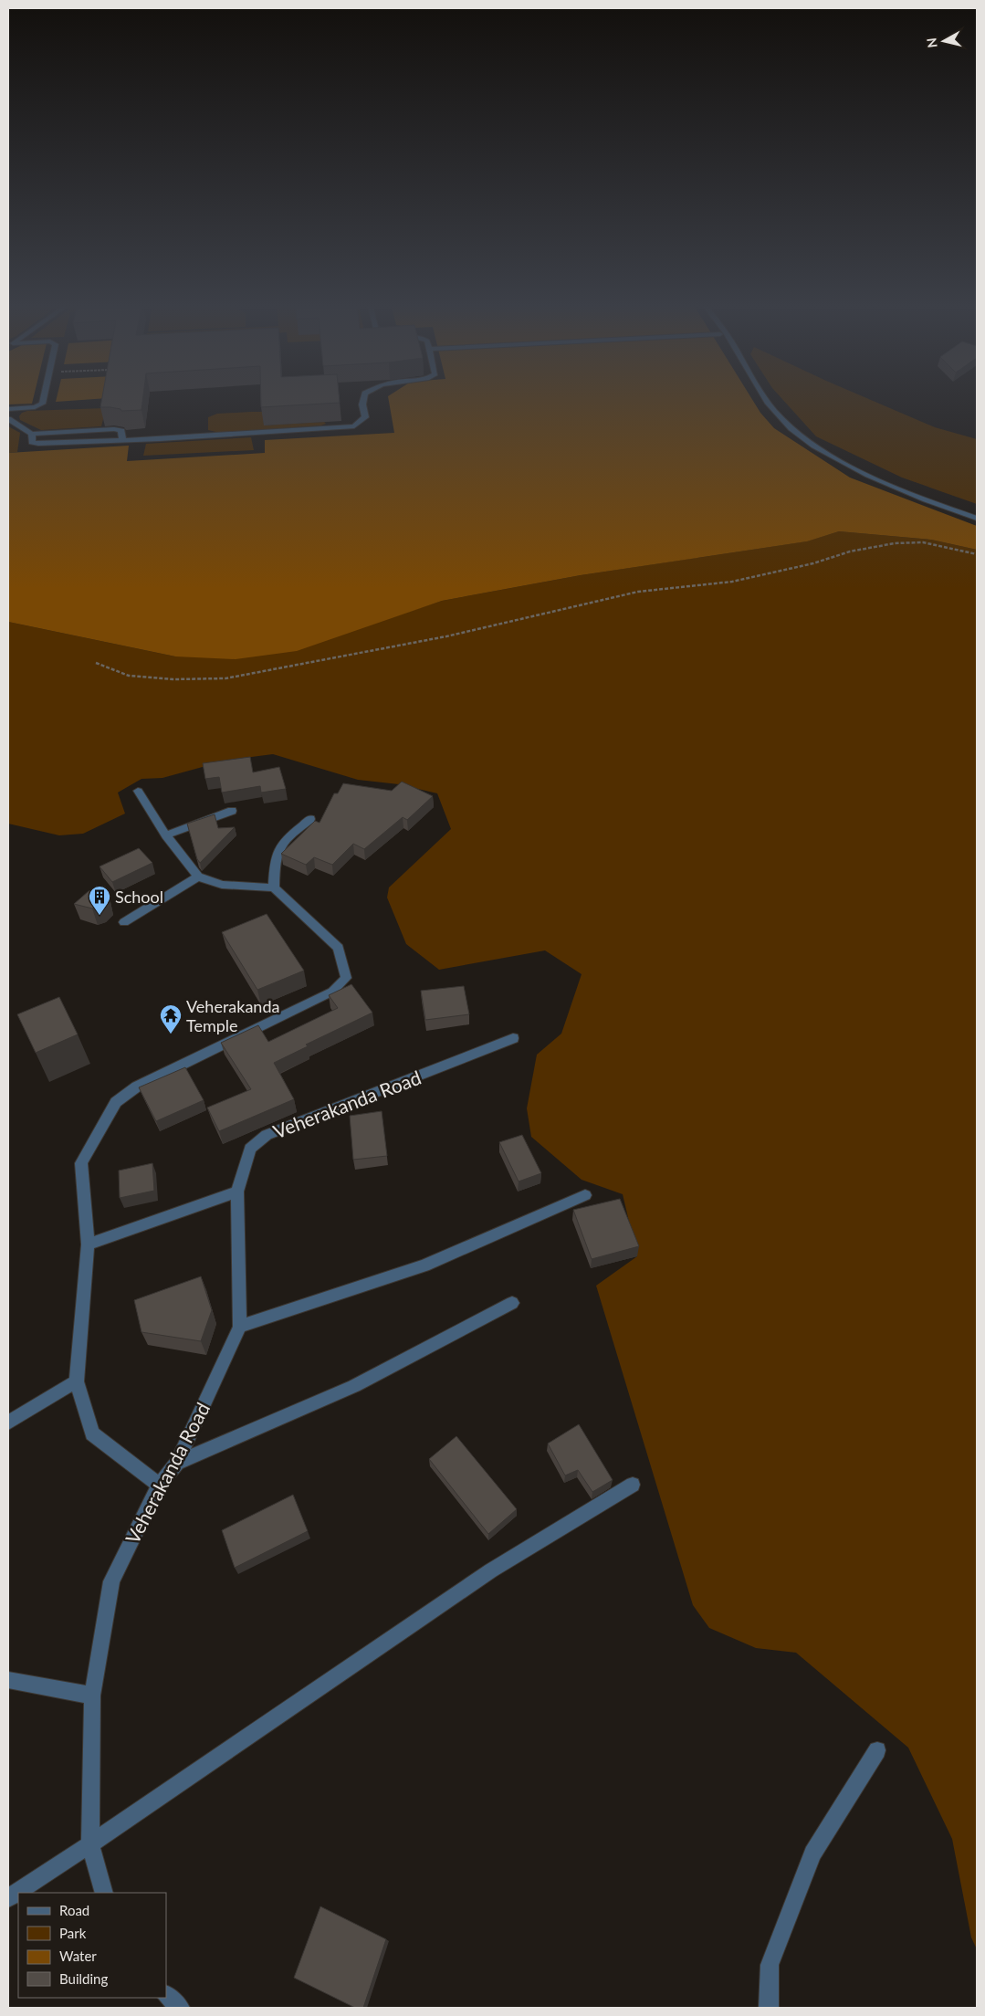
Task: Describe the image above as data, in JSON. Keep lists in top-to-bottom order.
{
  "streets": {
    "street": ["Veherakanda Road"]
  },
  "places": {
    "building": ["School"],
    "temple": ["Veherakanda Temple"]
  },
  "legend": [
    "Road",
    "Park",
    "Water",
    "Building"
  ],
  "north": "left"
}
